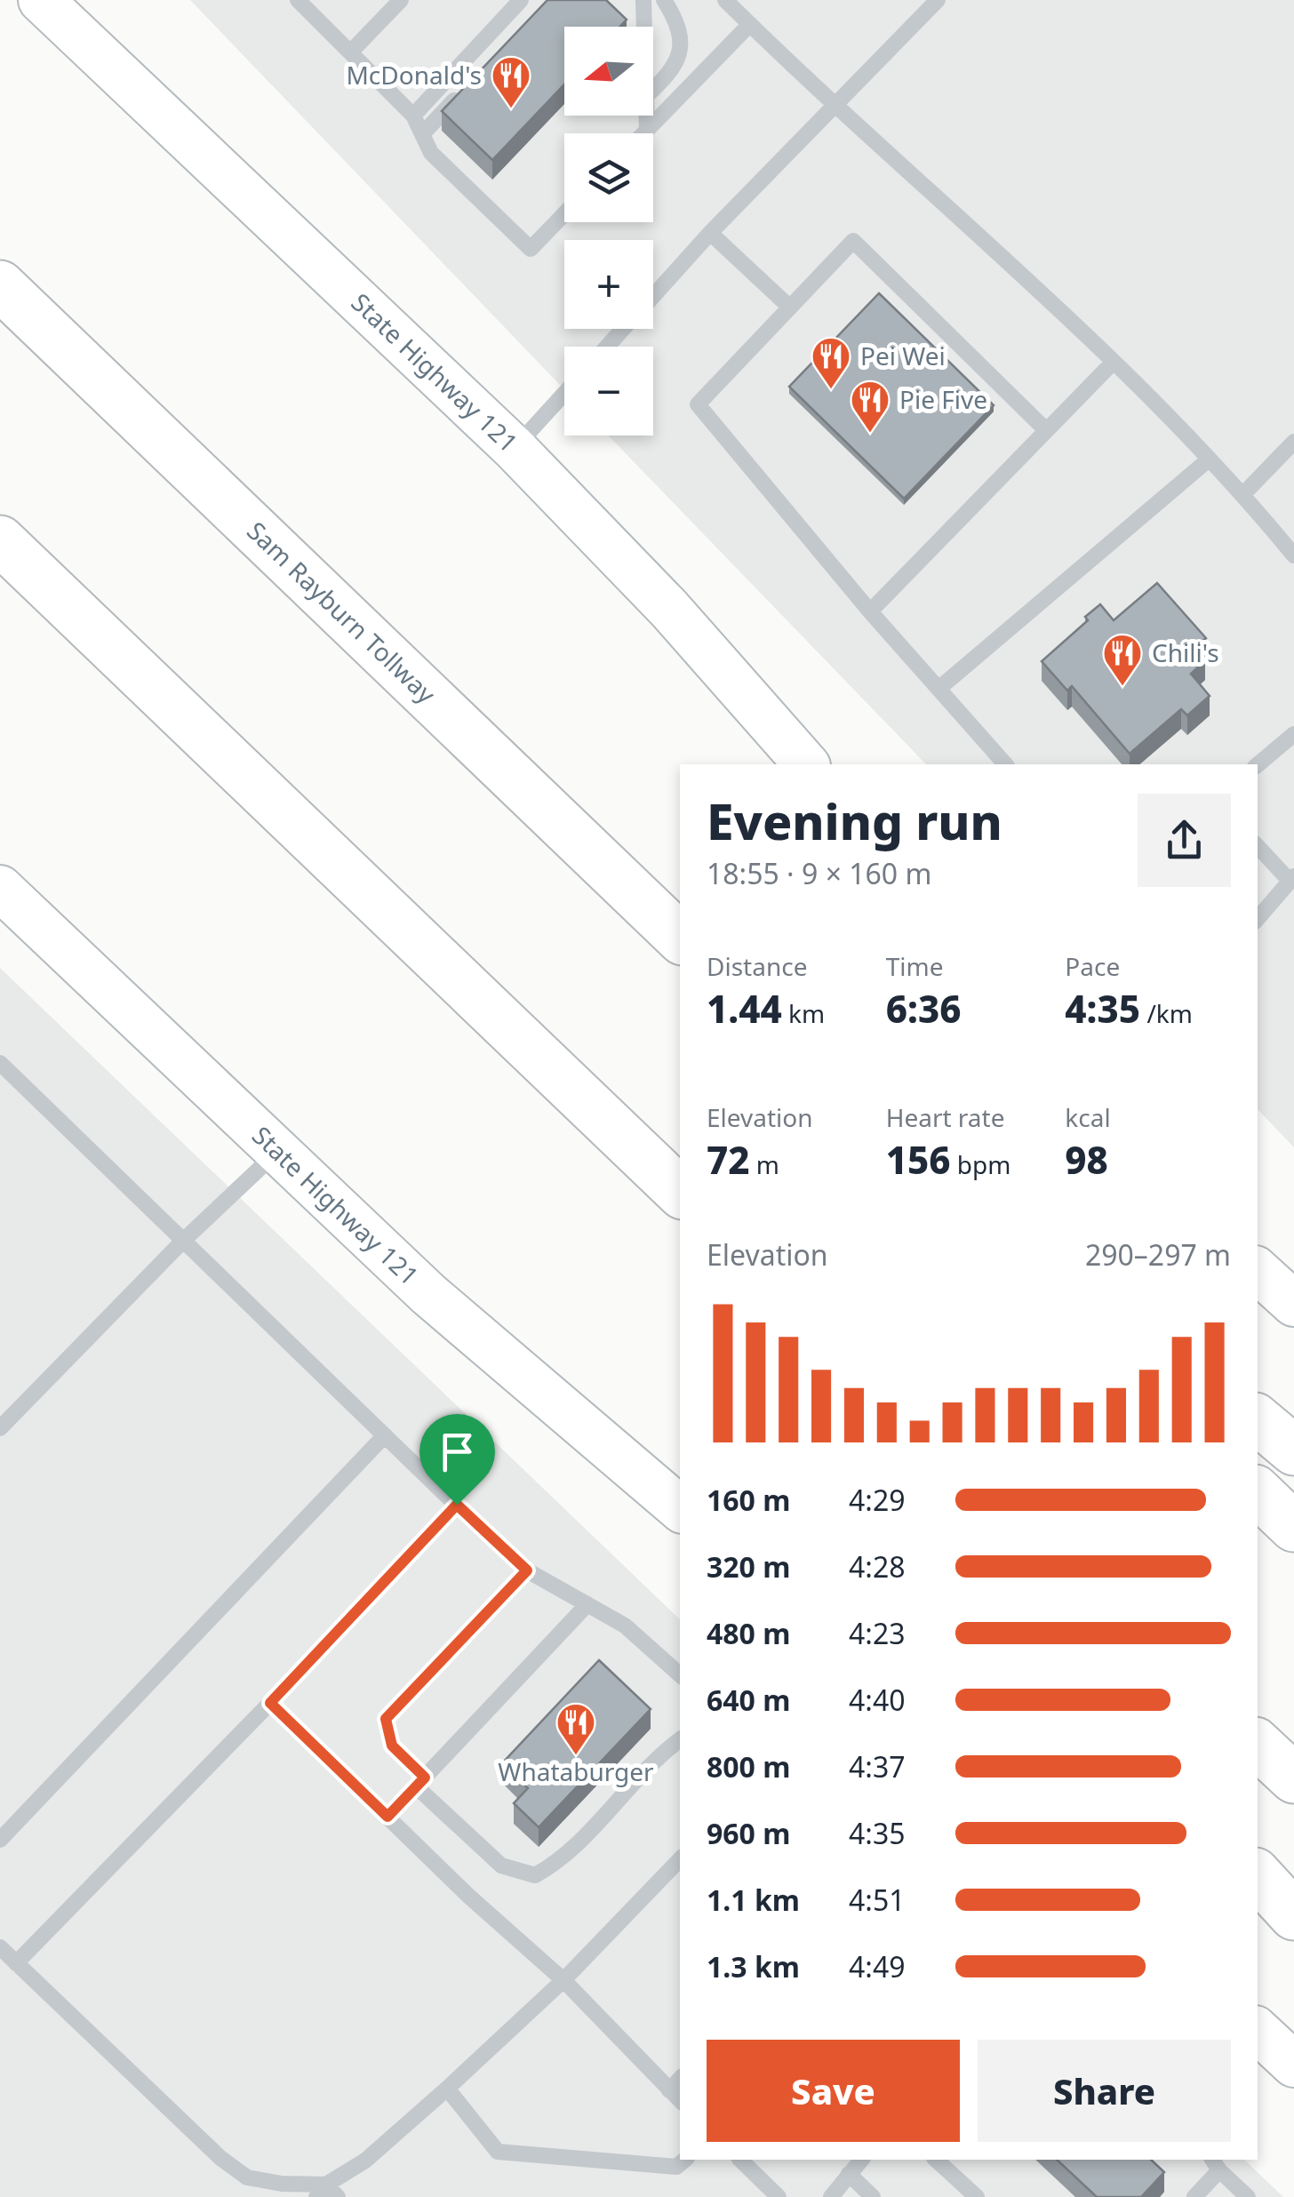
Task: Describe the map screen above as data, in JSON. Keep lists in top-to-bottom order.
{
  "streets": {
    "highway": ["Sam Rayburn Tollway"],
    "main road": ["State Highway 121"]
  },
  "places": {
    "restaurant": [
      "McDonald's",
      "Pei Wei",
      "Pie Five",
      "Chili's",
      "Whataburger"
    ]
  },
  "north": "left",
  "page": {
    "map_buttons": ["+", "−"],
    "heading": ["Evening run", "18:55 · 9 × 160 m"],
    "stats": [
      ["Distance", "1.44 km"],
      ["Time", "6:36"],
      ["Pace", "4:35 /km"],
      ["Elevation", "72 m"],
      ["Heart rate", "156 bpm"],
      ["kcal", "98"]
    ],
    "chart": ["Elevation", "290–297 m"],
    "list": [
      {
        "name": "160 m",
        "note": "4:29"
      },
      {
        "name": "320 m",
        "note": "4:28"
      },
      {
        "name": "480 m",
        "note": "4:23"
      },
      {
        "name": "640 m",
        "note": "4:40"
      },
      {
        "name": "800 m",
        "note": "4:37"
      },
      {
        "name": "960 m",
        "note": "4:35"
      },
      {
        "name": "1.1 km",
        "note": "4:51"
      },
      {
        "name": "1.3 km",
        "note": "4:49"
      }
    ],
    "buttons": ["Save", "Share"]
  }
}
